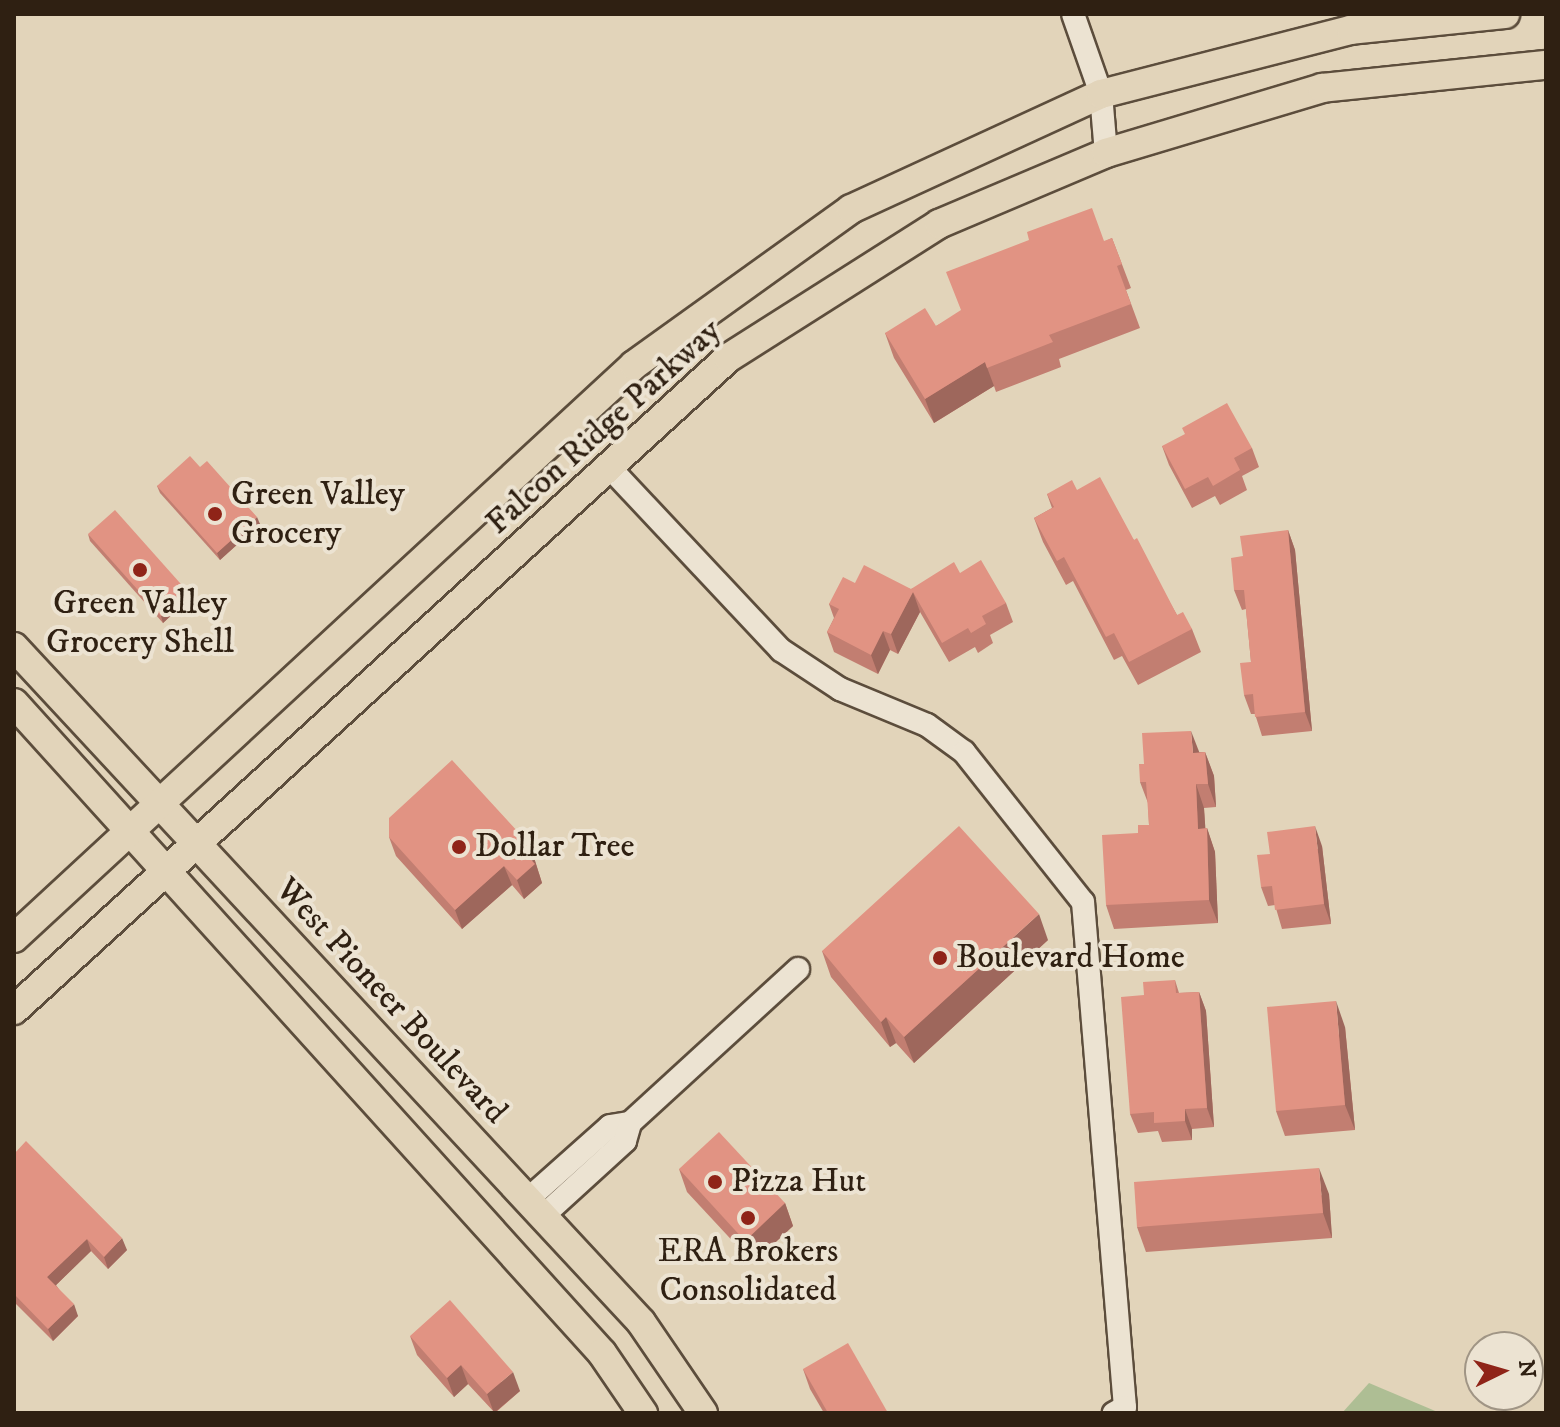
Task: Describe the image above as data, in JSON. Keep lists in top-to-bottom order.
{
  "streets": {
    "main road": ["Falcon Ridge Parkway", "West Pioneer Boulevard"]
  },
  "crossings": [
    ["Falcon Ridge Parkway", "West Pioneer Boulevard"]
  ],
  "places": [
    "Green Valley Grocery",
    "Green Valley Grocery Shell",
    "Dollar Tree",
    "Boulevard Home",
    "Pizza Hut",
    "ERA Brokers Consolidated"
  ],
  "north": "right"
}
